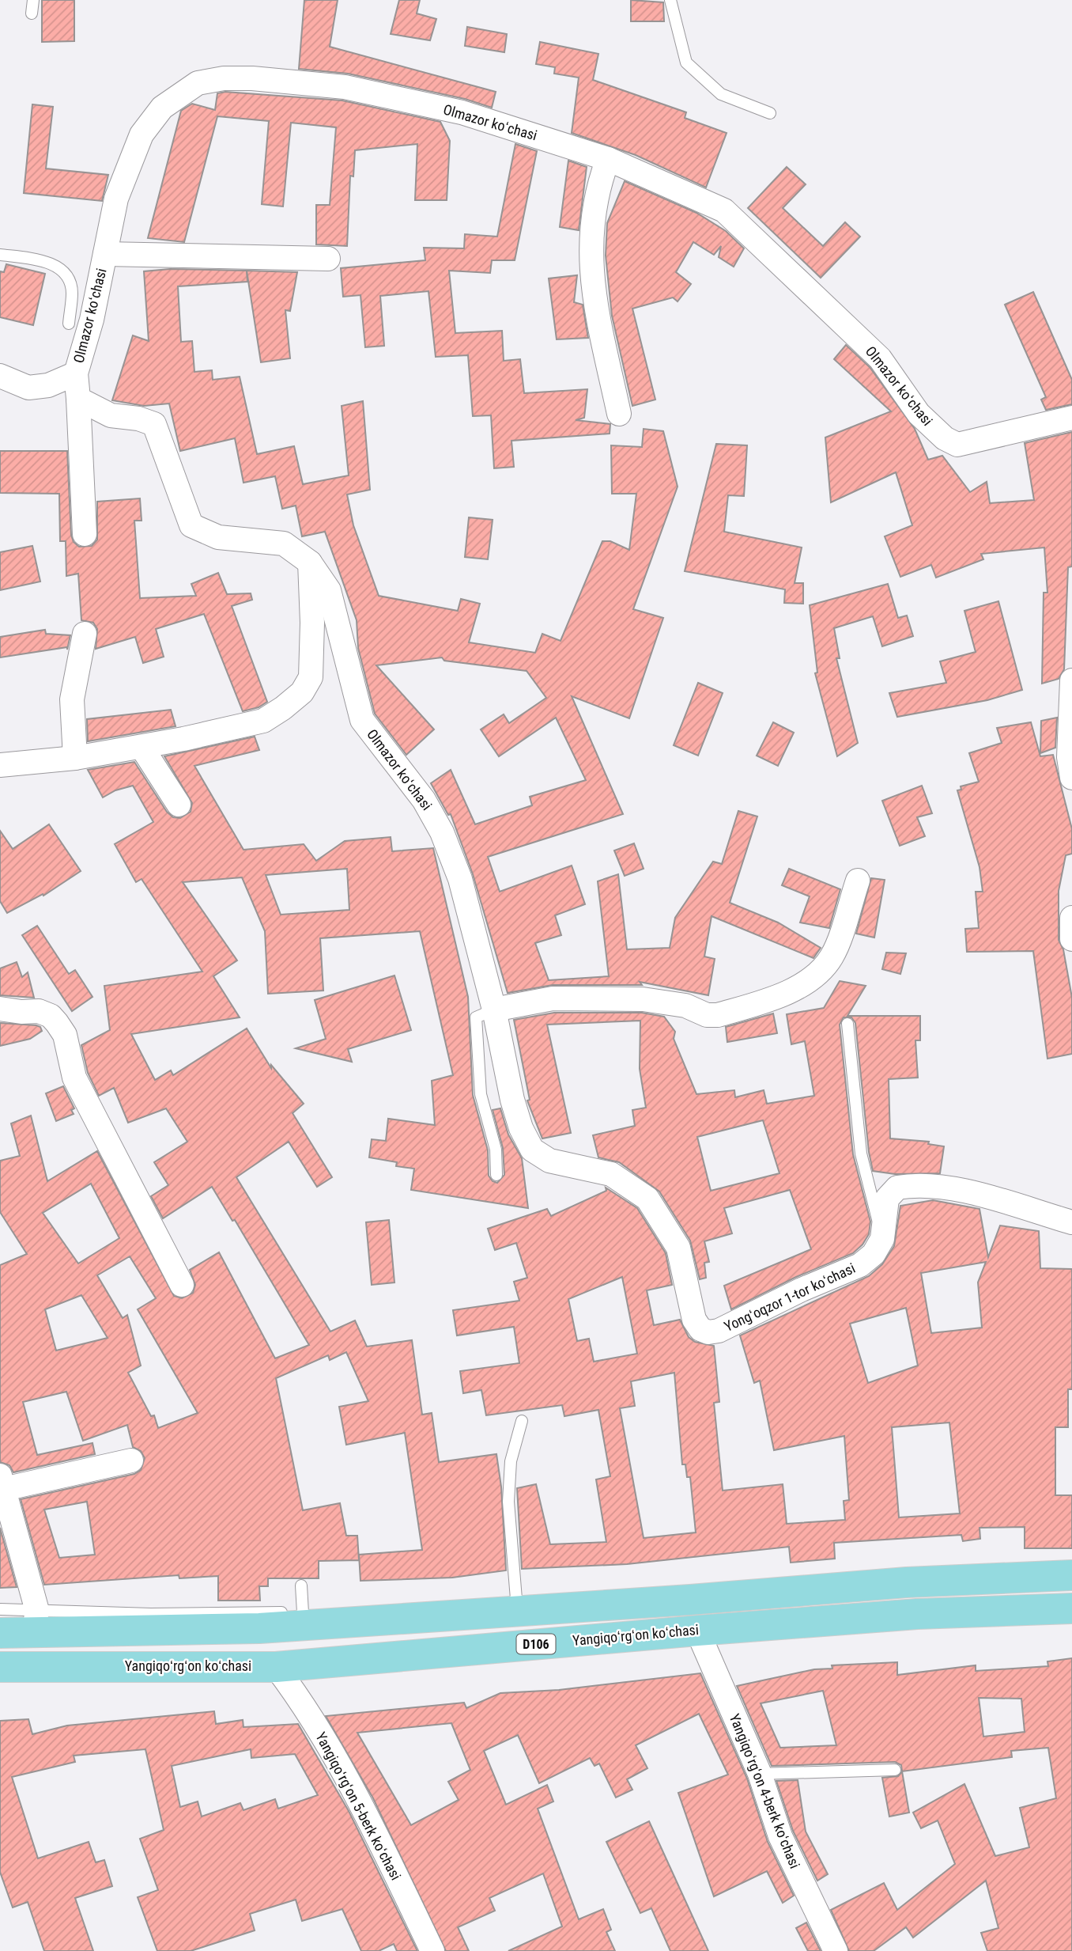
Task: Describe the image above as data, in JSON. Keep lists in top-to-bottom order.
{
  "streets": {
    "main road": ["Yangiqoʻrgʻon koʻchasi", "D106"],
    "street": [
      "Olmazor koʻchasi",
      "Yongʻoqzor 1-tor koʻchasi",
      "Yangiqoʻrgʻon 4-berk koʻchasi",
      "Yangiqoʻrgʻon 5-berk koʻchasi"
    ]
  },
  "crossings": [
    ["Olmazor koʻchasi", "Yongʻoqzor 1-tor koʻchasi"],
    ["Yangiqoʻrgʻon koʻchasi", "Yangiqoʻrgʻon 4-berk koʻchasi"],
    ["Yangiqoʻrgʻon koʻchasi", "Yangiqoʻrgʻon 5-berk koʻchasi"]
  ]
}
